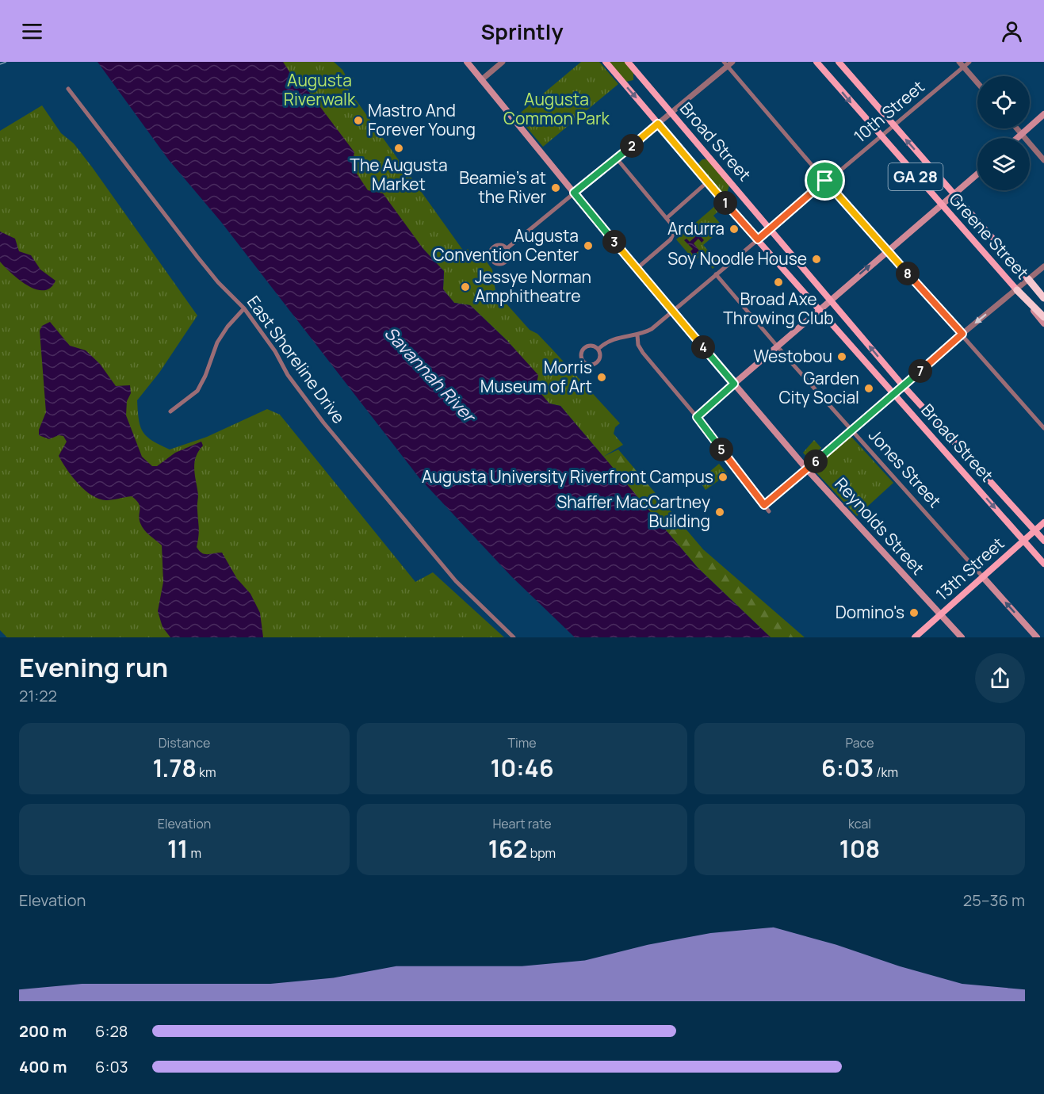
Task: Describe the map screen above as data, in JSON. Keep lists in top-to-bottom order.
{
  "streets": {
    "highway": ["GA 28"],
    "main road": [
      "Broad Street",
      "Greene Street",
      "Jones Street",
      "Reynolds Street",
      "13th Street"
    ],
    "street": ["10th Street", "East Shoreline Drive"]
  },
  "crossings": [
    ["10th Street", "Broad Street"],
    ["10th Street", "Greene Street"],
    ["10th Street", "Jones Street"],
    ["10th Street", "Reynolds Street"],
    ["Broad Street", "13th Street"],
    ["GA 28", "Greene Street"],
    ["Jones Street", "13th Street"],
    ["Reynolds Street", "13th Street"]
  ],
  "water": ["Savannah River"],
  "parks": ["Augusta Riverwalk", "Augusta Common Park"],
  "places": [
    "Mastro And Forever Young",
    "The Augusta Market",
    "Beamie's at the River",
    "Ardurra",
    "Augusta Convention Center",
    "Soy Noodle House",
    "Broad Axe Throwing Club",
    "Jessye Norman Amphitheatre",
    "Westobou",
    "Morris Museum of Art",
    "Garden City Social",
    "Augusta University Riverfront Campus",
    "Shaffer MacCartney Building",
    "Domino's"
  ],
  "page": {
    "header": "Sprintly",
    "pins": [
      "2",
      "1",
      "3",
      "8",
      "4",
      "7",
      "5",
      "6"
    ],
    "heading": ["Evening run", "21:22"],
    "stats": [
      ["Distance", "1.78 km"],
      ["Time", "10:46"],
      ["Pace", "6:03 /km"],
      ["Elevation", "11 m"],
      ["Heart rate", "162 bpm"],
      ["kcal", "108"]
    ],
    "chart": ["Elevation", "25–36 m"],
    "list": [
      {
        "name": "200 m",
        "note": "6:28"
      },
      {
        "name": "400 m",
        "note": "6:03"
      }
    ]
  }
}
